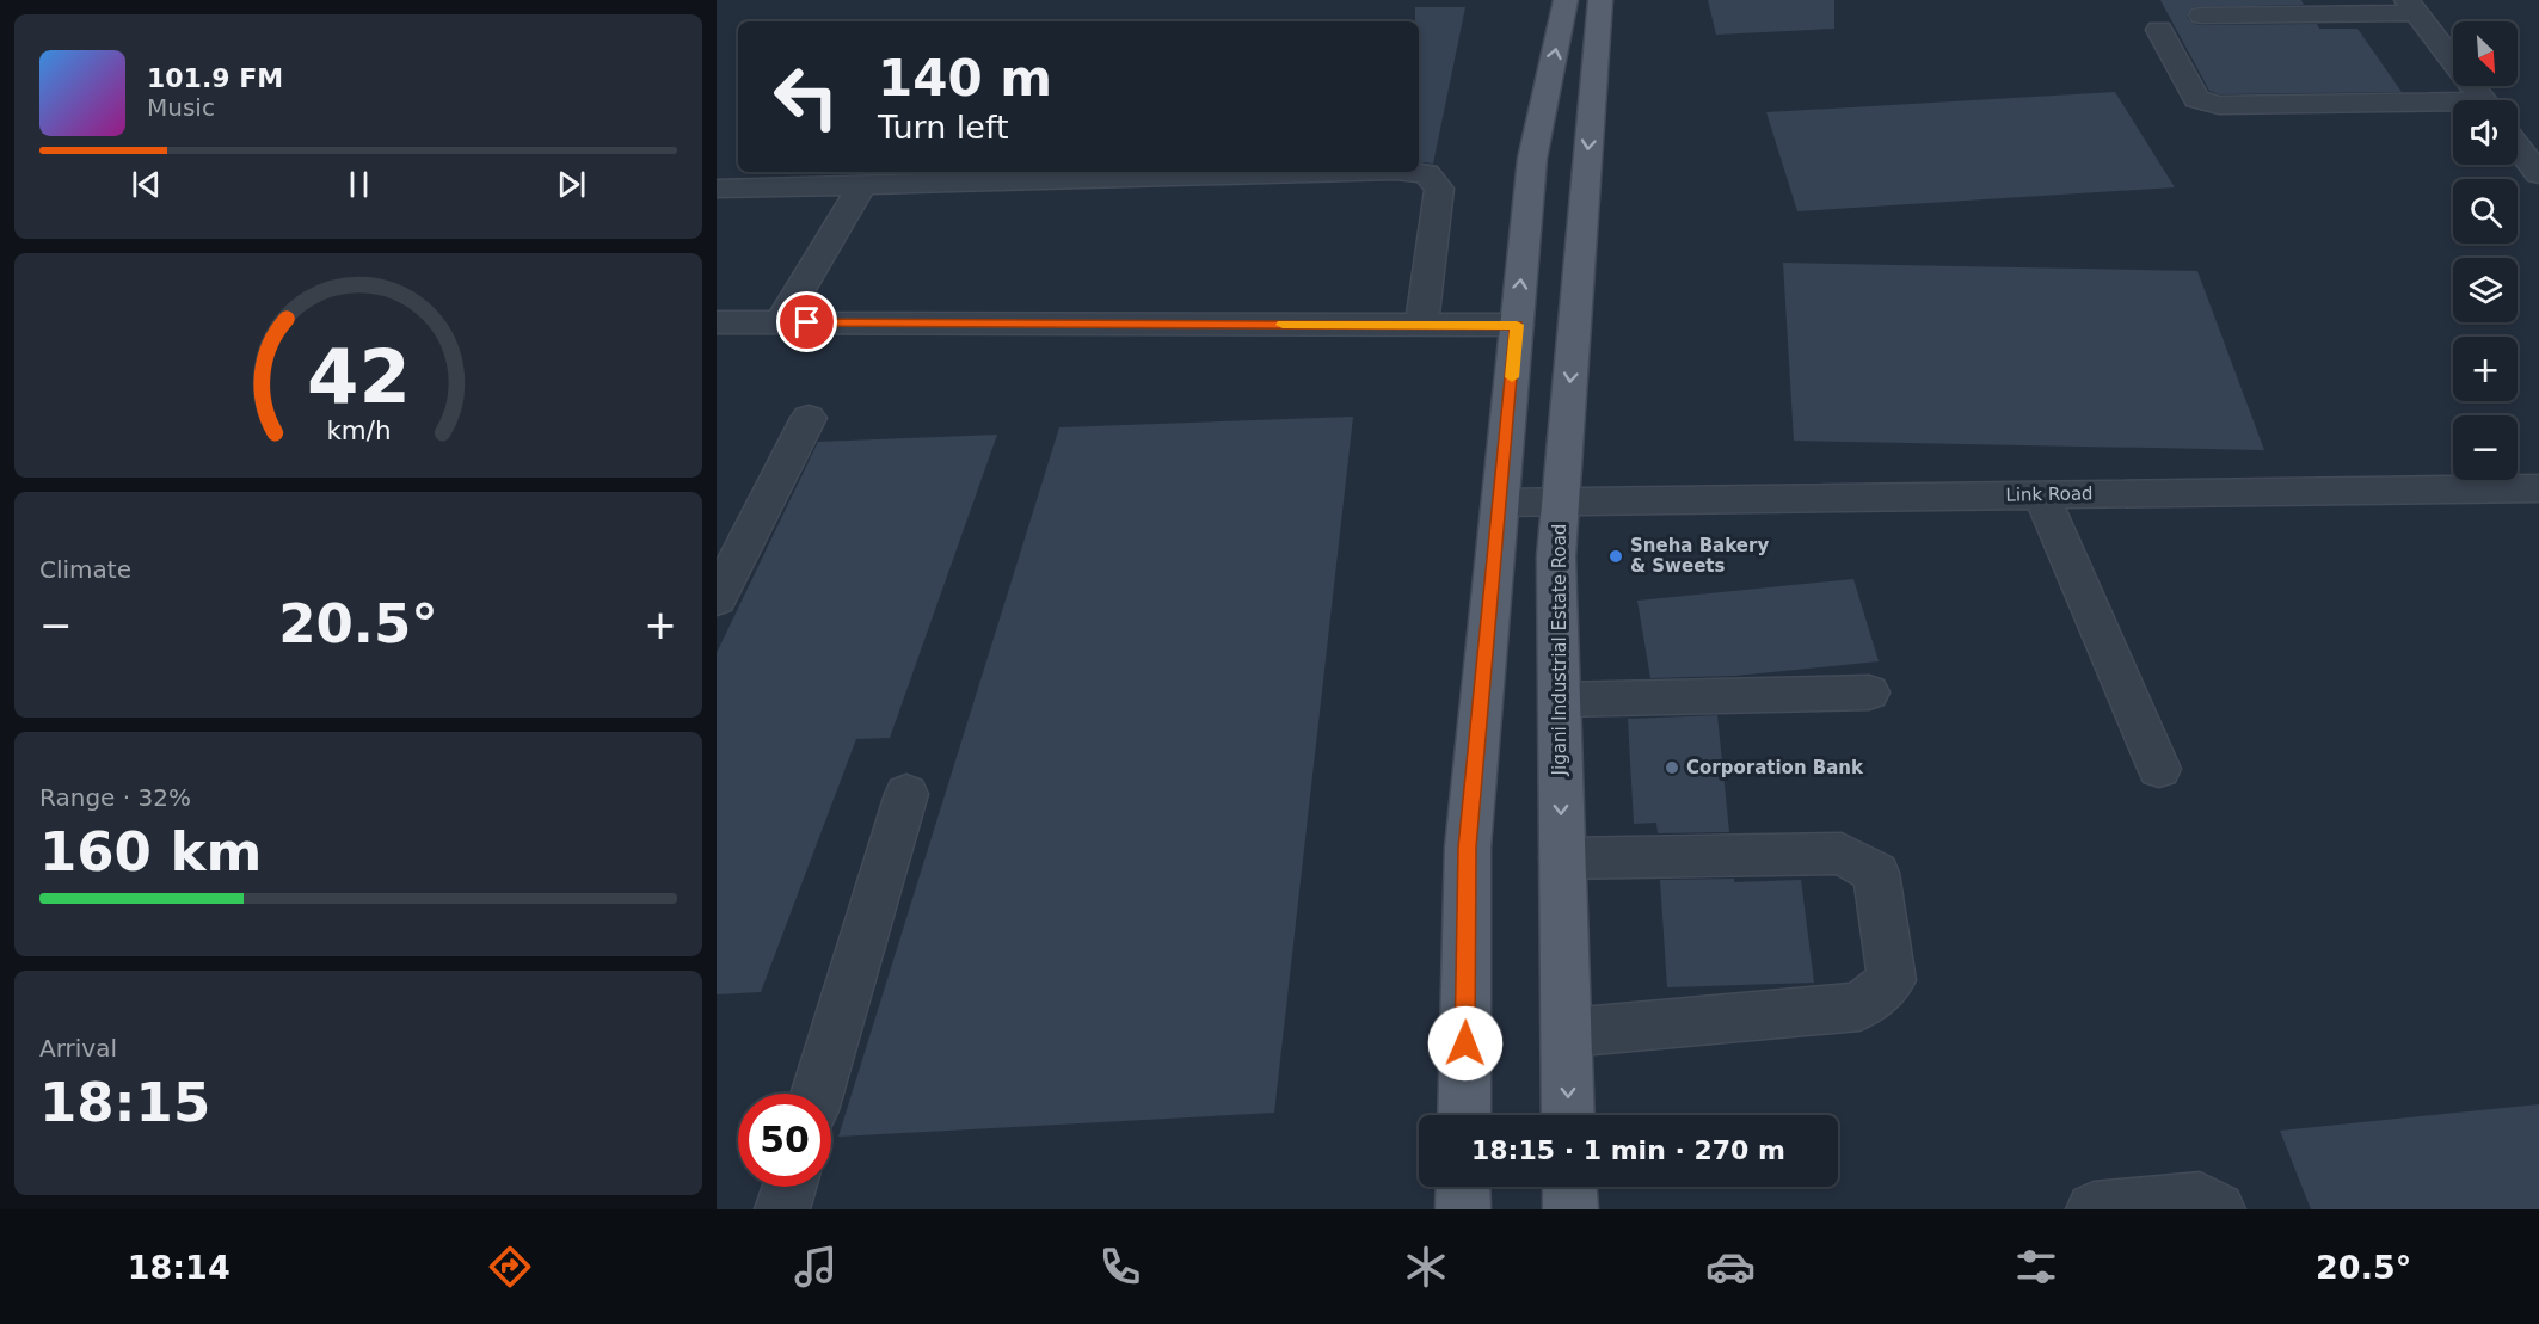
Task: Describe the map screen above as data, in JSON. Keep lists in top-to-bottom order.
{
  "streets": {
    "main road": ["Jigani Industrial Estate Road"],
    "street": ["Link Road"]
  },
  "crossings": [
    ["Link Road", "Jigani Industrial Estate Road"]
  ],
  "places": ["Sneha Bakery & Sweets", "Corporation Bank"],
  "north": "bottom right",
  "page": {
    "map_buttons": ["+", "−"],
    "turn": ["140 m", "Turn left"],
    "song": ["101.9 FM", "Music"],
    "tile": [
      "Climate",
      ["Range · 32%", "160 km"],
      ["Arrival", "18:15"]
    ],
    "heat": ["−", "20.5°", "+"],
    "limit": "50",
    "trip": "18:15 · 1 min · 270 m",
    "tabs": ["18:14", "20.5°"],
    "gauge": ["42", "km/h"]
  }
}
